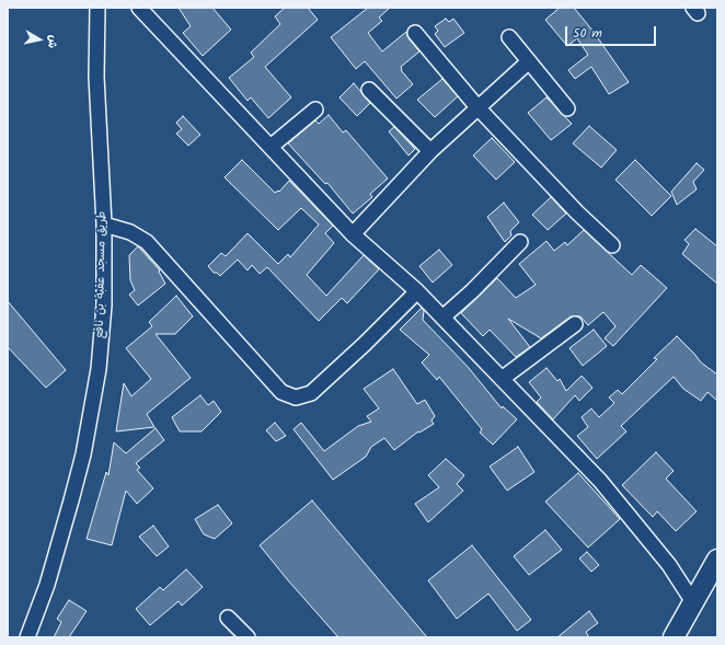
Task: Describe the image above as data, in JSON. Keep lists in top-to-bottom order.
{
  "streets": {
    "street": ["طريق مسجد عقبة بن نافع"]
  },
  "scale_bar": "50 m",
  "north": "right"
}
